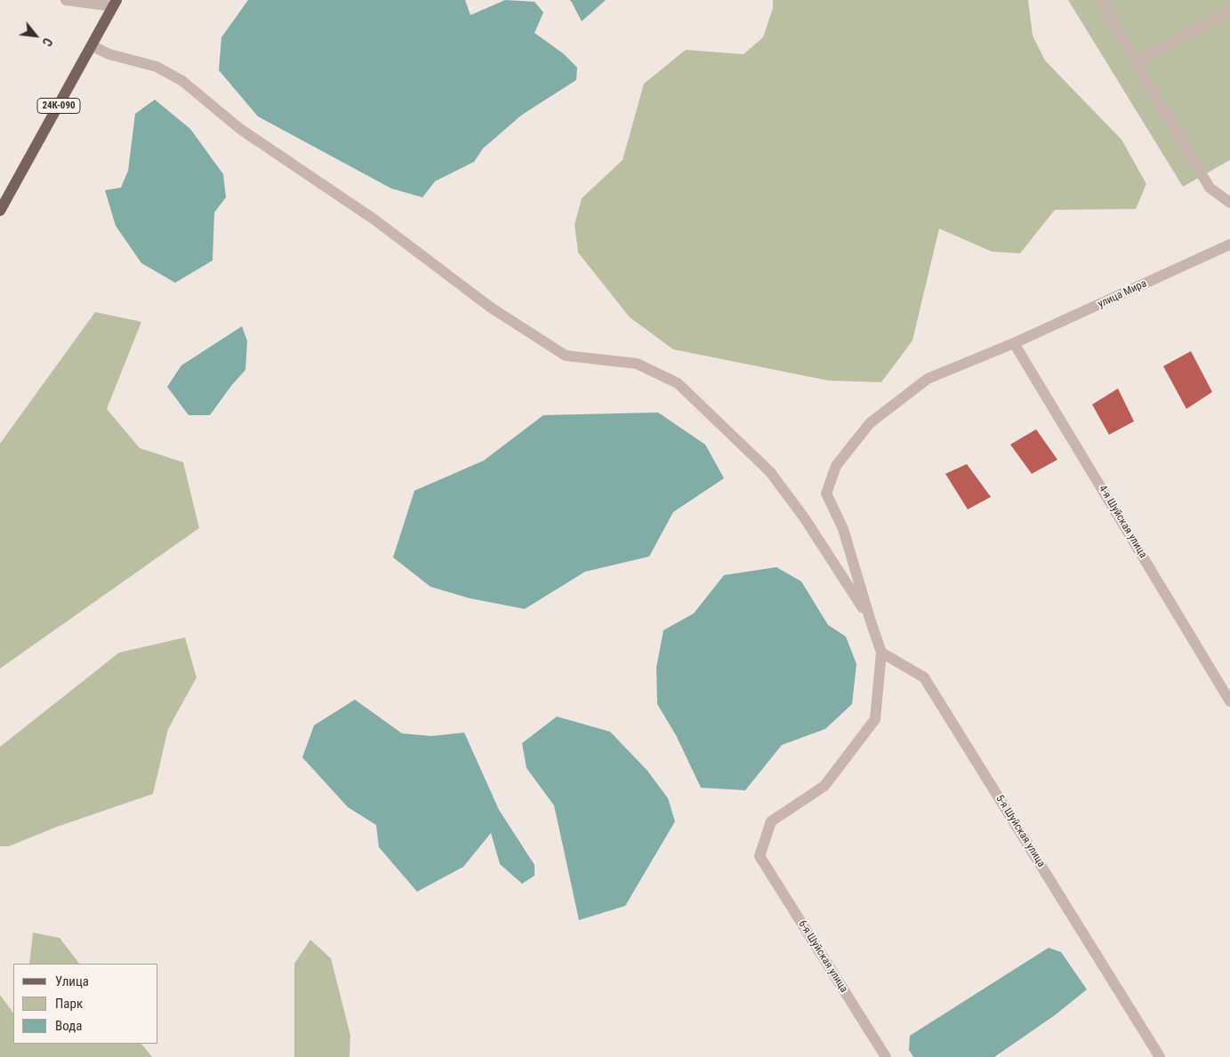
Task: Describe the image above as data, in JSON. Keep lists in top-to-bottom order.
{
  "streets": {
    "main road": ["24К-090"],
    "street": [
      "улица Мира",
      "4-я Шуйская улица",
      "5-я Шуйская улица",
      "6-я Шуйская улица"
    ]
  },
  "crossings": [
    ["улица Мира", "4-я Шуйская улица"],
    ["5-я Шуйская улица", "6-я Шуйская улица"]
  ],
  "legend": ["Улица", "Парк", "Вода"],
  "north": "bottom right"
}
